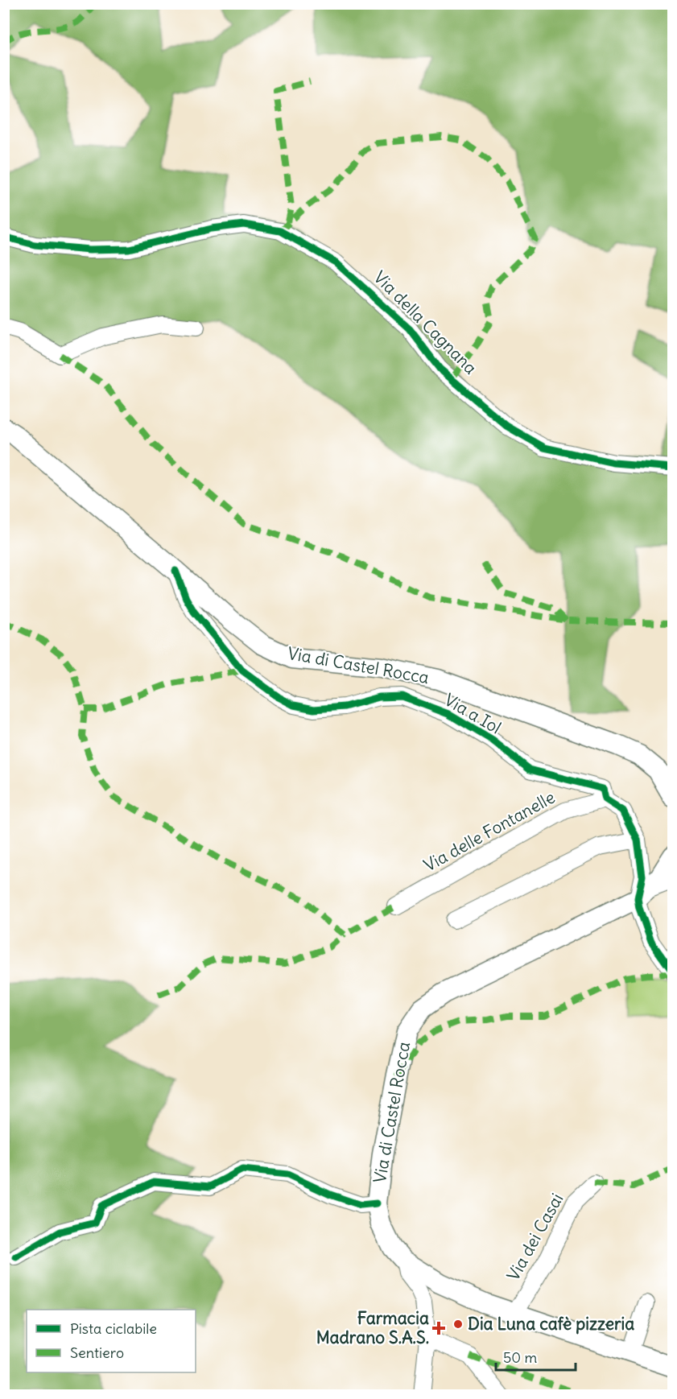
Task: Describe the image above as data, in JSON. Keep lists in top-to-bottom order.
{
  "streets": {
    "main road": ["Via di Castel Rocca"],
    "street": [
      "Via della Cagnana",
      "Via a Iol",
      "Via delle Fontanelle",
      "Via dei Casai"
    ]
  },
  "crossings": [
    ["Via di Castel Rocca", "Via a Iol"],
    ["Via di Castel Rocca", "Via dei Casai"],
    ["Via a Iol", "Via delle Fontanelle"]
  ],
  "places": {
    "other": ["Dia Luna cafè pizzeria"],
    "health": ["Farmacia Madrano S.A.S."]
  },
  "legend": ["Pista ciclabile", "Sentiero"],
  "scale_bar": "50 m"
}
